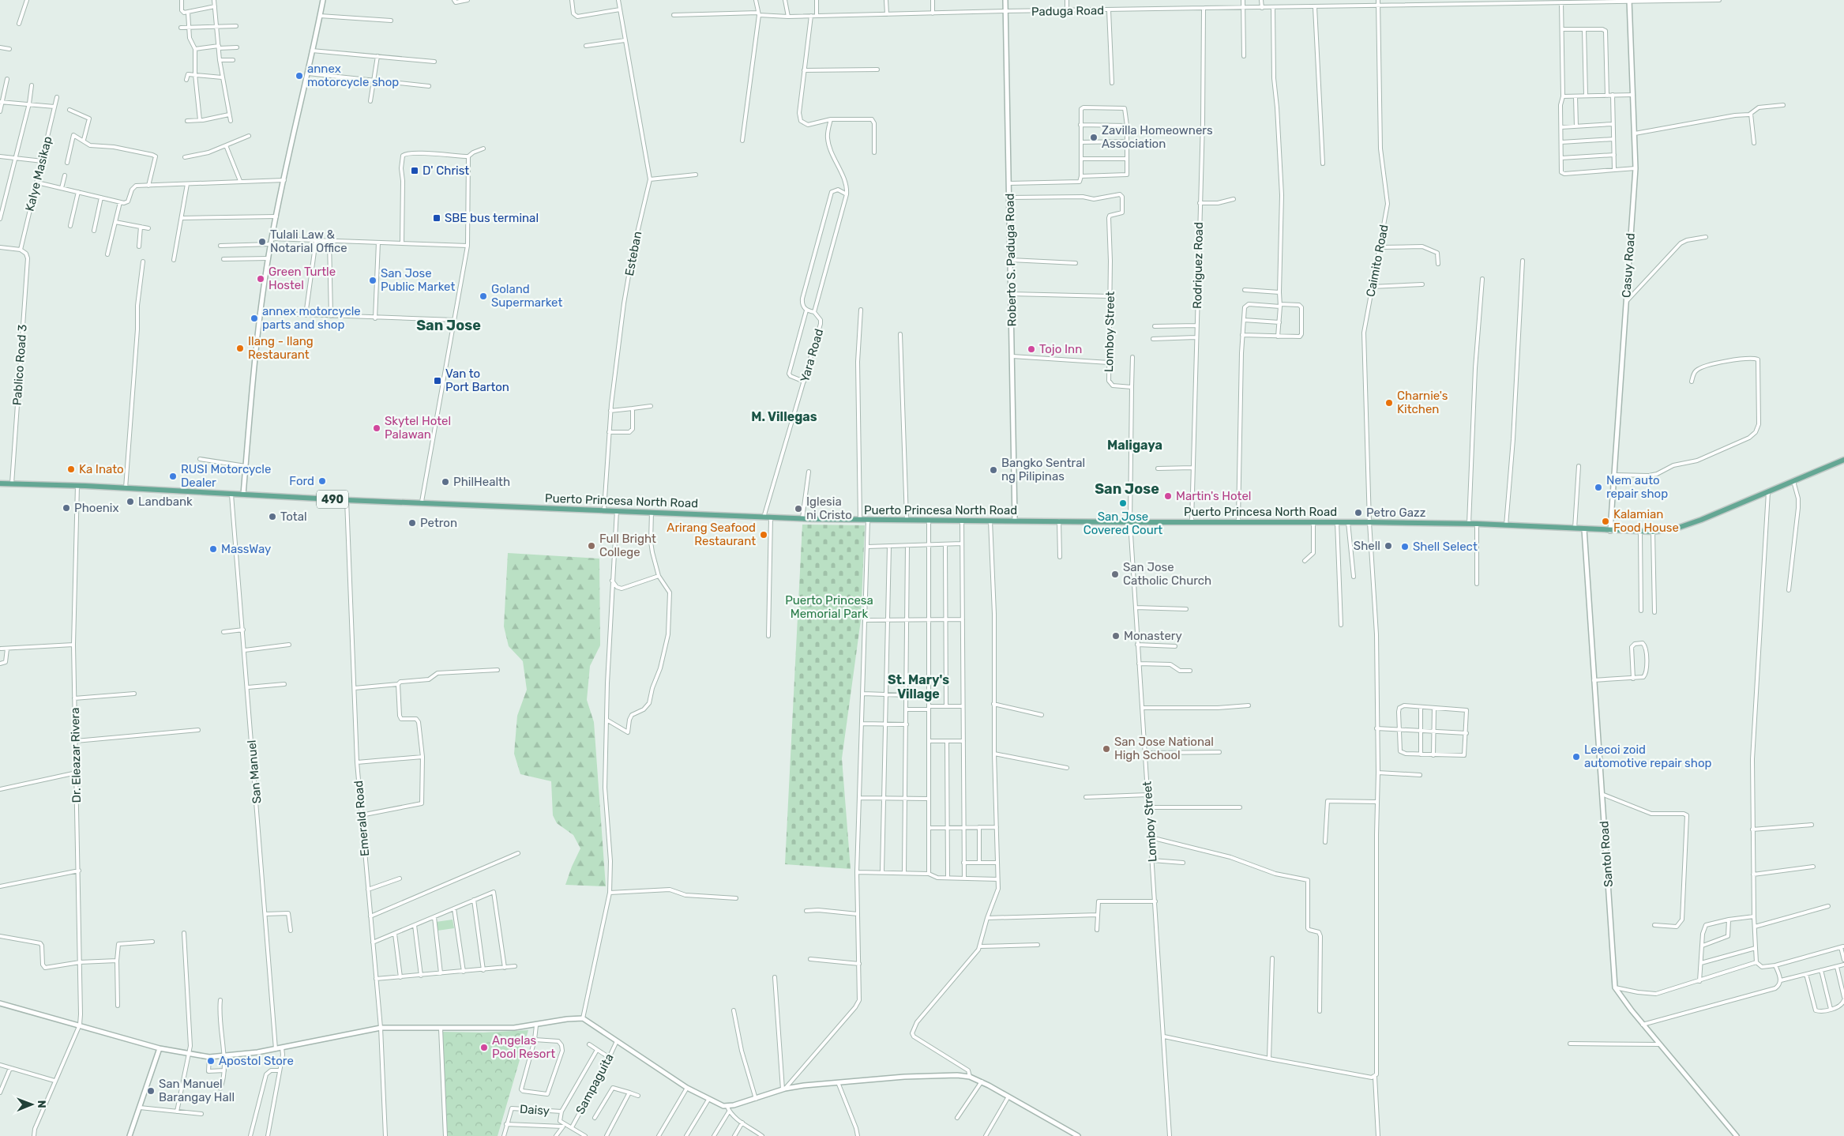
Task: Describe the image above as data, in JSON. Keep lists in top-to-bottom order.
{
  "streets": {
    "main road": ["490", "Puerto Princesa North Road"],
    "street": [
      "Paduga Road",
      "Kalye Masikap",
      "Esteban",
      "Roberto S. Paduga Road",
      "Caimito Road",
      "Rodriguez Road",
      "Casuy Road",
      "Lomboy Street",
      "Yara Road",
      "Pablico Road 3",
      "Dr. Eleazar Rivera",
      "San Manuel",
      "Emerald Road",
      "Santol Road",
      "Sampaguita",
      "Daisy"
    ]
  },
  "crossings": [
    ["Paduga Road", "Roberto S. Paduga Road"],
    ["Paduga Road", "Caimito Road"],
    ["Paduga Road", "Rodriguez Road"],
    ["Paduga Road", "Casuy Road"],
    ["Kalye Masikap", "Pablico Road 3"],
    ["Esteban", "Puerto Princesa North Road"],
    ["Roberto S. Paduga Road", "Lomboy Street"],
    ["Roberto S. Paduga Road", "Puerto Princesa North Road"],
    ["Caimito Road", "Puerto Princesa North Road"],
    ["Rodriguez Road", "Puerto Princesa North Road"],
    ["Casuy Road", "Puerto Princesa North Road"],
    ["Lomboy Street", "Puerto Princesa North Road"],
    ["Yara Road", "Puerto Princesa North Road"],
    ["Pablico Road 3", "Puerto Princesa North Road"],
    ["Puerto Princesa North Road", "Dr. Eleazar Rivera"],
    ["Puerto Princesa North Road", "San Manuel"],
    ["Puerto Princesa North Road", "Emerald Road"],
    ["Puerto Princesa North Road", "Santol Road"]
  ],
  "districts": [
    "San Jose",
    "M. Villegas",
    "Maligaya",
    "San Jose",
    "St. Mary's Village"
  ],
  "parks": ["Puerto Princesa Memorial Park"],
  "places": {
    "other": [
      "annex motorcycle shop",
      "Zavilla Homeowners Association",
      "Tulali Law & Notarial Office",
      "Green Turtle Hostel",
      "San Jose Public Market",
      "Goland Supermarket",
      "annex motorcycle parts and shop",
      "Ilang - Ilang Restaurant",
      "Tojo Inn",
      "Charnie's Kitchen",
      "Skytel Hotel Palawan",
      "Ka Inato",
      "Bangko Sentral ng Pilipinas",
      "RUSI Motorcycle Dealer",
      "Ford",
      "PhilHealth",
      "Nem auto repair shop",
      "Martin's Hotel",
      "Landbank",
      "San Jose Covered Court",
      "Phoenix",
      "Iglesia ni Cristo",
      "Petro Gazz",
      "Total",
      "Kalamian Food House",
      "Petron",
      "Arirang Seafood Restaurant",
      "Full Bright College",
      "Shell",
      "Shell Select",
      "MassWay",
      "San Jose Catholic Church",
      "Monastery",
      "San Jose National High School",
      "Leecoi zoid automotive repair shop",
      "Angelas Pool Resort",
      "Apostol Store",
      "San Manuel Barangay Hall"
    ],
    "transit": ["D' Christ", "SBE bus terminal", "Van to Port Barton"]
  },
  "north": "right"
}
